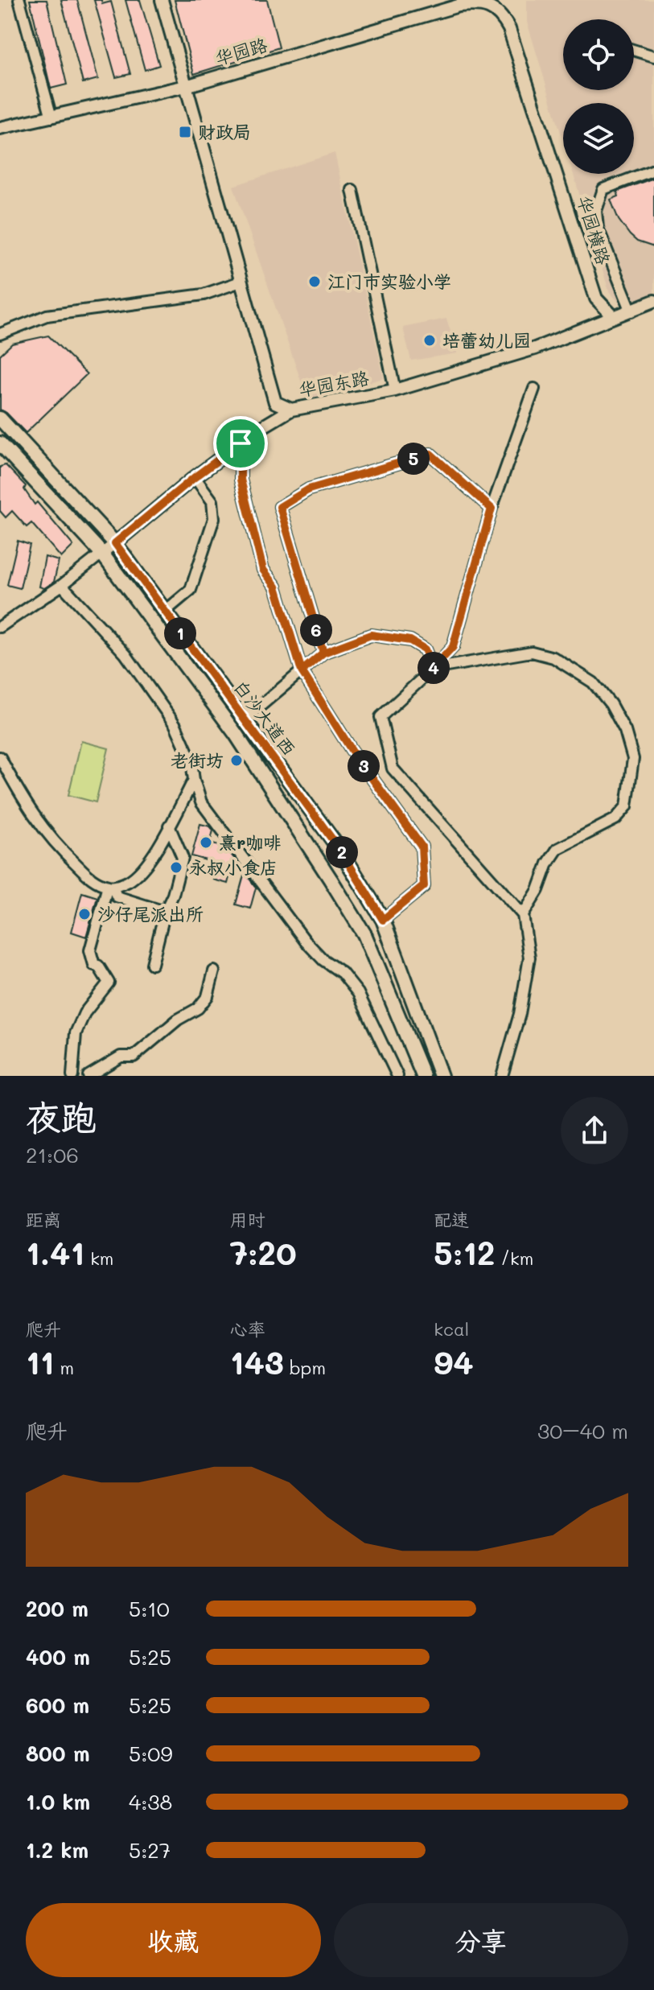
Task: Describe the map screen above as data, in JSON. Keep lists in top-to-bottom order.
{
  "streets": {
    "main road": ["白沙大道西"],
    "street": ["华园路", "华园横路", "华园东路"]
  },
  "crossings": [
    ["华园路", "华园横路"],
    ["华园横路", "华园东路"],
    ["华园东路", "白沙大道西"]
  ],
  "places": {
    "transit": ["财政局"],
    "other": [
      "江门市实验小学",
      "培蕾幼儿园",
      "老街坊",
      "熹r咖啡",
      "永叔小食店",
      "沙仔尾派出所"
    ]
  },
  "page": {
    "pins": [
      "5",
      "6",
      "1",
      "4",
      "3",
      "2"
    ],
    "heading": ["夜跑", "21:06"],
    "stats": [
      ["距离", "1.41 km"],
      ["用时", "7:20"],
      ["配速", "5:12 /km"],
      ["爬升", "11 m"],
      ["心率", "143 bpm"],
      ["kcal", "94"]
    ],
    "chart": ["爬升", "30–40 m"],
    "list": [
      {
        "name": "200 m",
        "note": "5:10"
      },
      {
        "name": "400 m",
        "note": "5:25"
      },
      {
        "name": "600 m",
        "note": "5:25"
      },
      {
        "name": "800 m",
        "note": "5:09"
      },
      {
        "name": "1.0 km",
        "note": "4:38"
      },
      {
        "name": "1.2 km",
        "note": "5:27"
      }
    ],
    "buttons": ["收藏", "分享"]
  }
}
